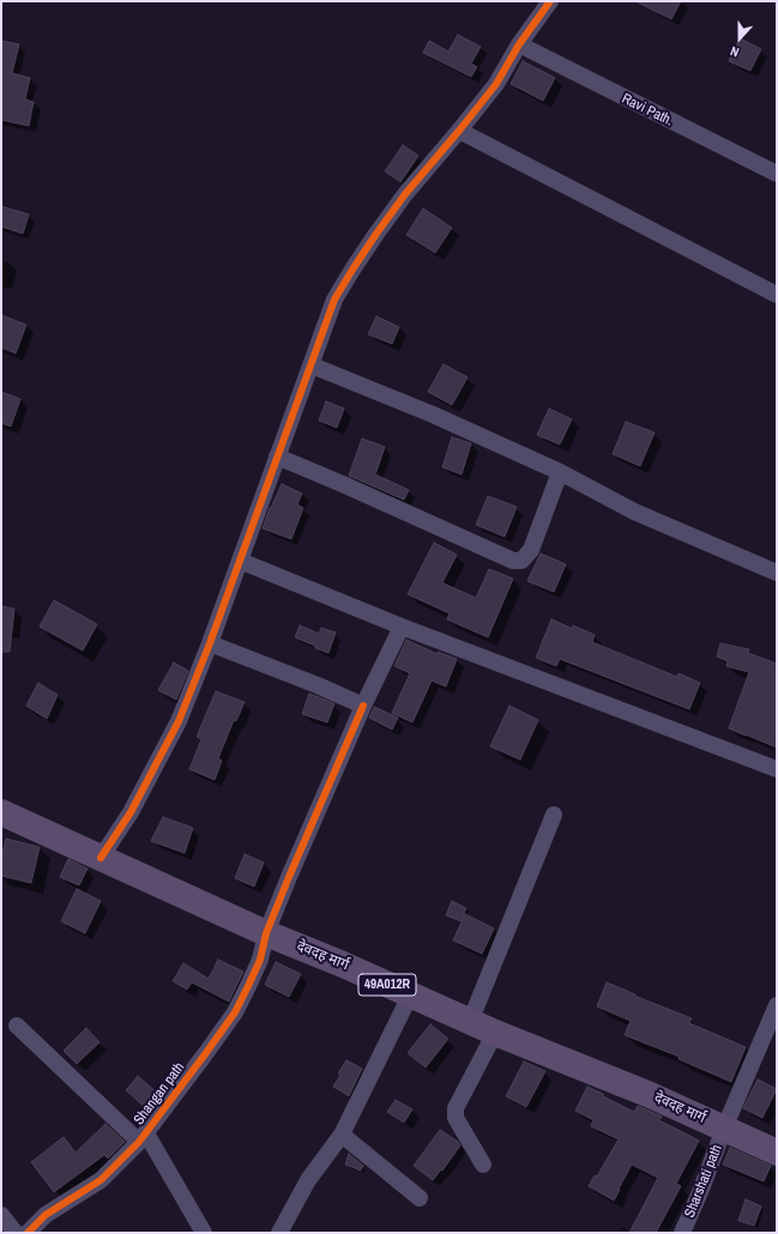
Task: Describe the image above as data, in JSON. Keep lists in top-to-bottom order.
{
  "streets": {
    "main road": ["देवदह मार्ग", "49A012R"],
    "street": ["Ravi Path.", "Shangan path", "Sharshati path"]
  },
  "crossings": [
    ["देवदह मार्ग", "Shangan path"],
    ["देवदह मार्ग", "Sharshati path"]
  ],
  "north": "bottom"
}
